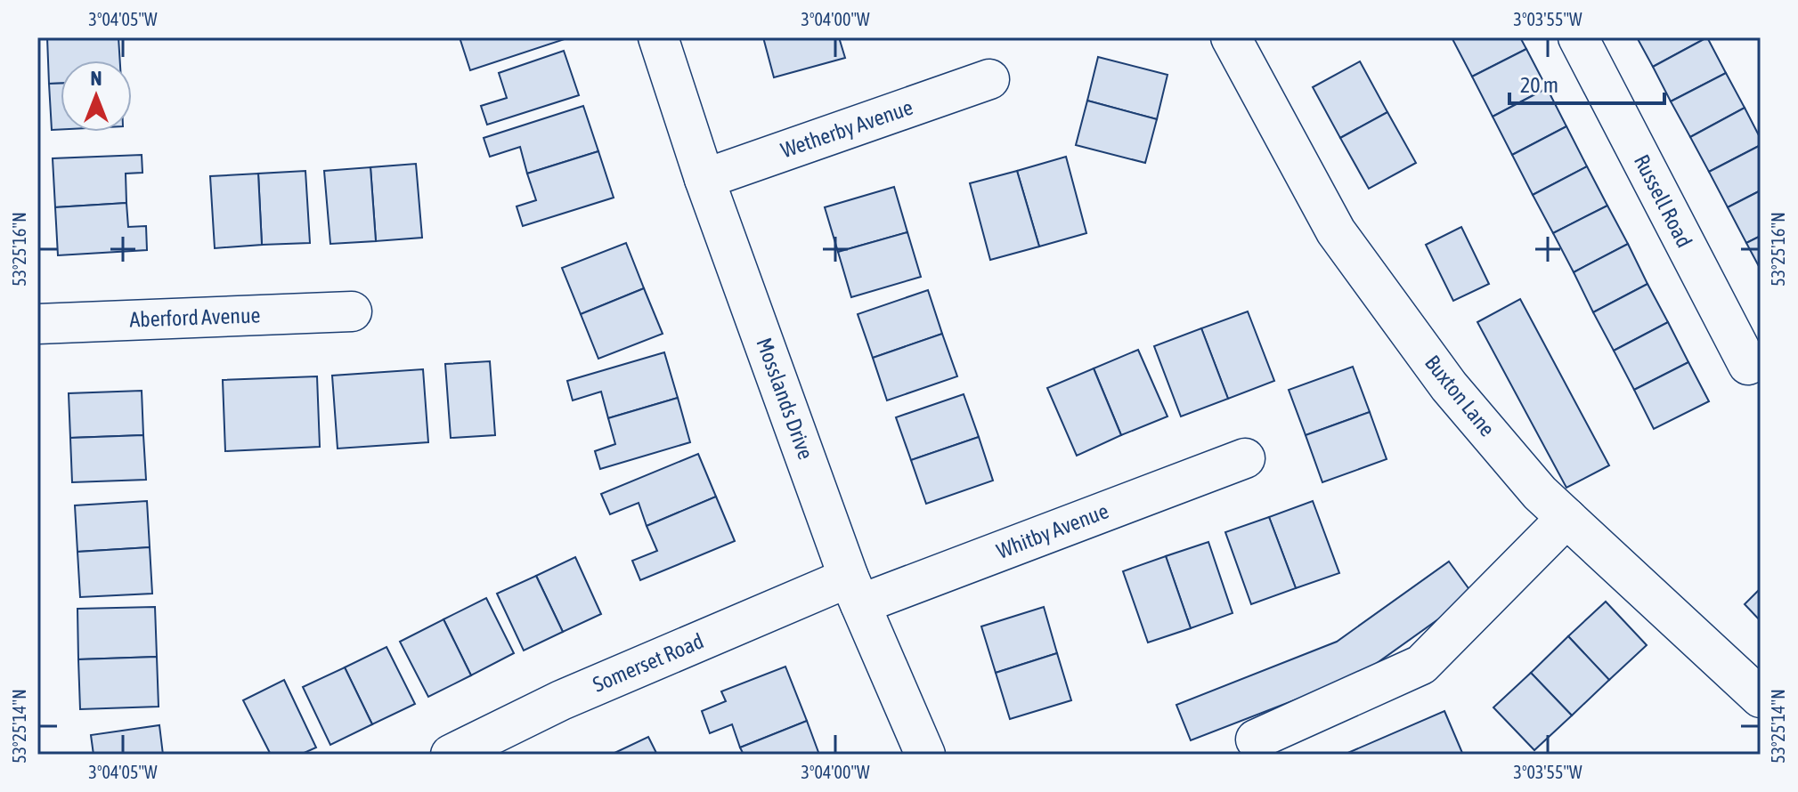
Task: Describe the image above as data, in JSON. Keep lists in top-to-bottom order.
{
  "streets": {
    "street": [
      "Wetherby Avenue",
      "Russell Road",
      "Aberford Avenue",
      "Buxton Lane",
      "Mosslands Drive",
      "Whitby Avenue",
      "Somerset Road"
    ]
  },
  "crossings": [
    ["Wetherby Avenue", "Mosslands Drive"],
    ["Mosslands Drive", "Whitby Avenue"],
    ["Mosslands Drive", "Somerset Road"],
    ["Whitby Avenue", "Somerset Road"]
  ],
  "scale_bar": "20 m",
  "north": "top",
  "coordinates": [
    "3°04'05\"W",
    "3°04'00\"W",
    "3°03'55\"W",
    "53°25'16\"N",
    "53°25'14\"N"
  ]
}
